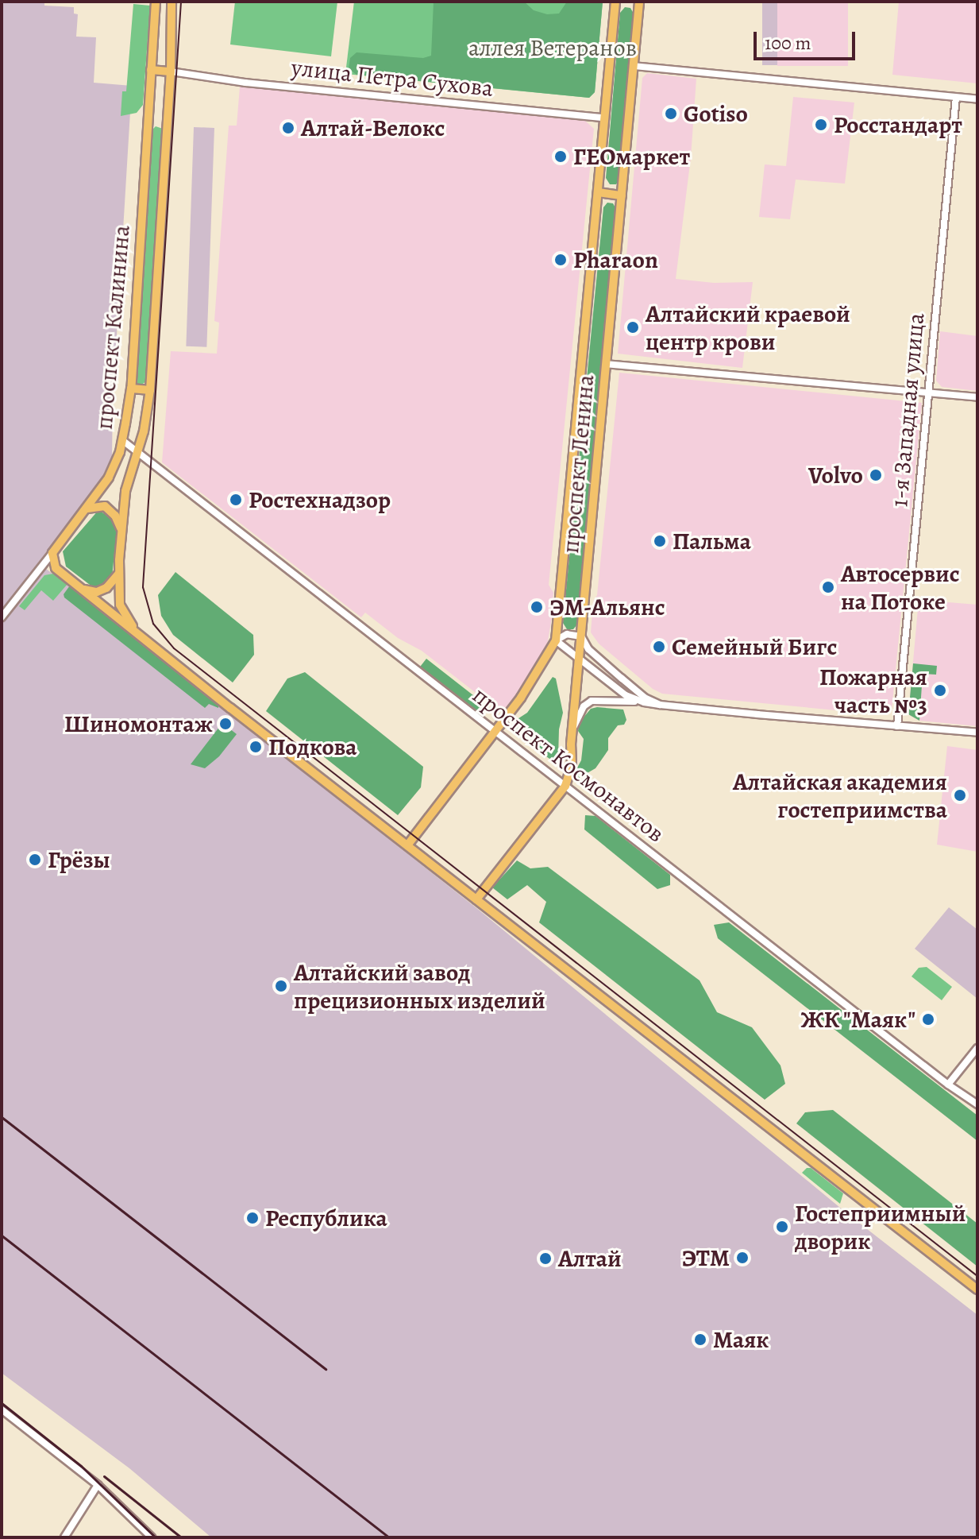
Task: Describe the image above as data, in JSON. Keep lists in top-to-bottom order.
{
  "streets": {
    "main road": ["проспект Калинина", "проспект Ленина"],
    "street": ["улица Петра Сухова", "1-я Западная улица", "проспект Космонавтов"]
  },
  "crossings": [
    ["улица Петра Сухова", "проспект Калинина"],
    ["улица Петра Сухова", "проспект Ленина"],
    ["проспект Калинина", "проспект Космонавтов"],
    ["проспект Ленина", "проспект Космонавтов"]
  ],
  "parks": ["аллея Ветеранов"],
  "places": [
    "Gotiso",
    "Росстандарт",
    "Алтай-Велокс",
    "ГЕОмаркет",
    "Pharaon",
    "Алтайский краевой центр крови",
    "Volvo",
    "Ростехнадзор",
    "Пальма",
    "Автосервис на Потоке",
    "ЭМ-Альянс",
    "Семейный Бигс",
    "Пожарная часть №3",
    "Шиномонтаж",
    "Подкова",
    "Алтайская академия гостеприимства",
    "Грёзы",
    "Алтайский завод прецизионных изделий",
    "ЖК \"Маяк\"",
    "Республика",
    "Гостеприимный дворик",
    "ЭТМ",
    "Алтай",
    "Маяк"
  ],
  "scale_bar": "100 m"
}
